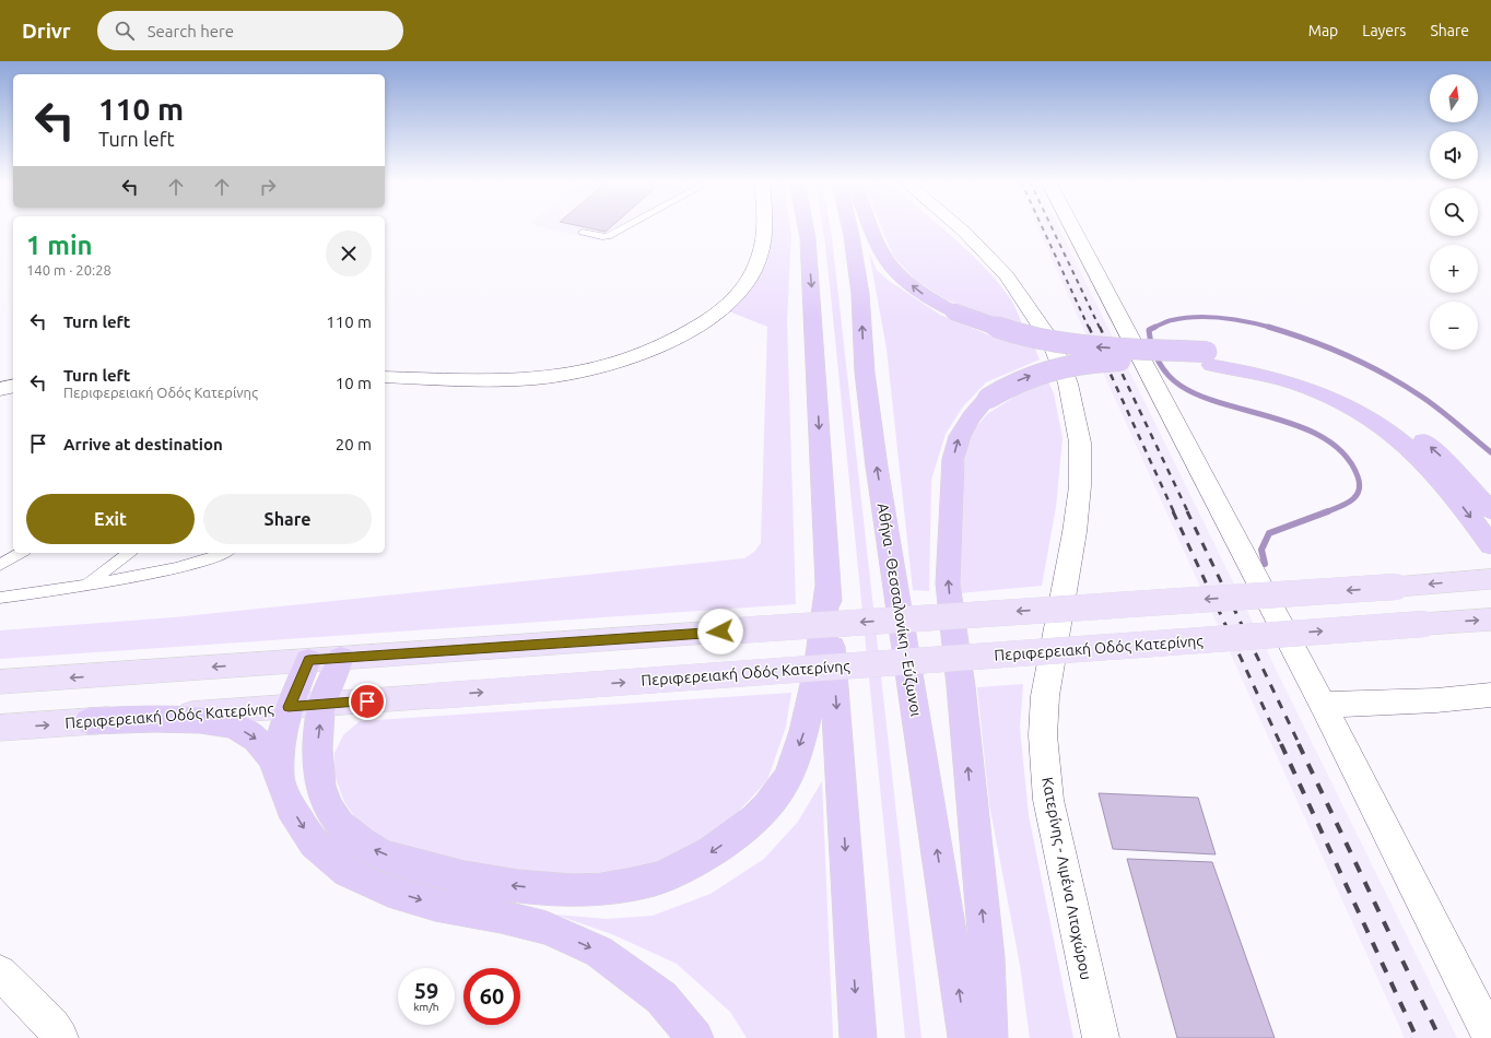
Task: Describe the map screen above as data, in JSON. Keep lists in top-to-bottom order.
{
  "streets": {
    "highway": ["Αθήνα - Θεσσαλονίκη - Εύζωνοι"],
    "main road": ["Περιφερειακή Οδός Κατερίνης"],
    "street": ["Κατερίνης - Λιμένα Λιτοχώρου"]
  },
  "north": "top",
  "page": {
    "header": "Drivr",
    "search": "Search here",
    "nav": ["Map", "Layers", "Share"],
    "map_buttons": ["+", "−"],
    "turn": ["110 m", "Turn left"],
    "heading": ["1 min", "140 m · 20:28"],
    "list": [
      {
        "name": "Turn left",
        "value": "110 m"
      },
      {
        "name": "Turn left",
        "note": "Περιφερειακή Οδός Κατερίνης",
        "value": "10 m"
      },
      {
        "name": "Arrive at destination",
        "value": "20 m"
      }
    ],
    "buttons": ["Exit", "Share"],
    "speed": "59 km/h",
    "limit": "60"
  }
}
